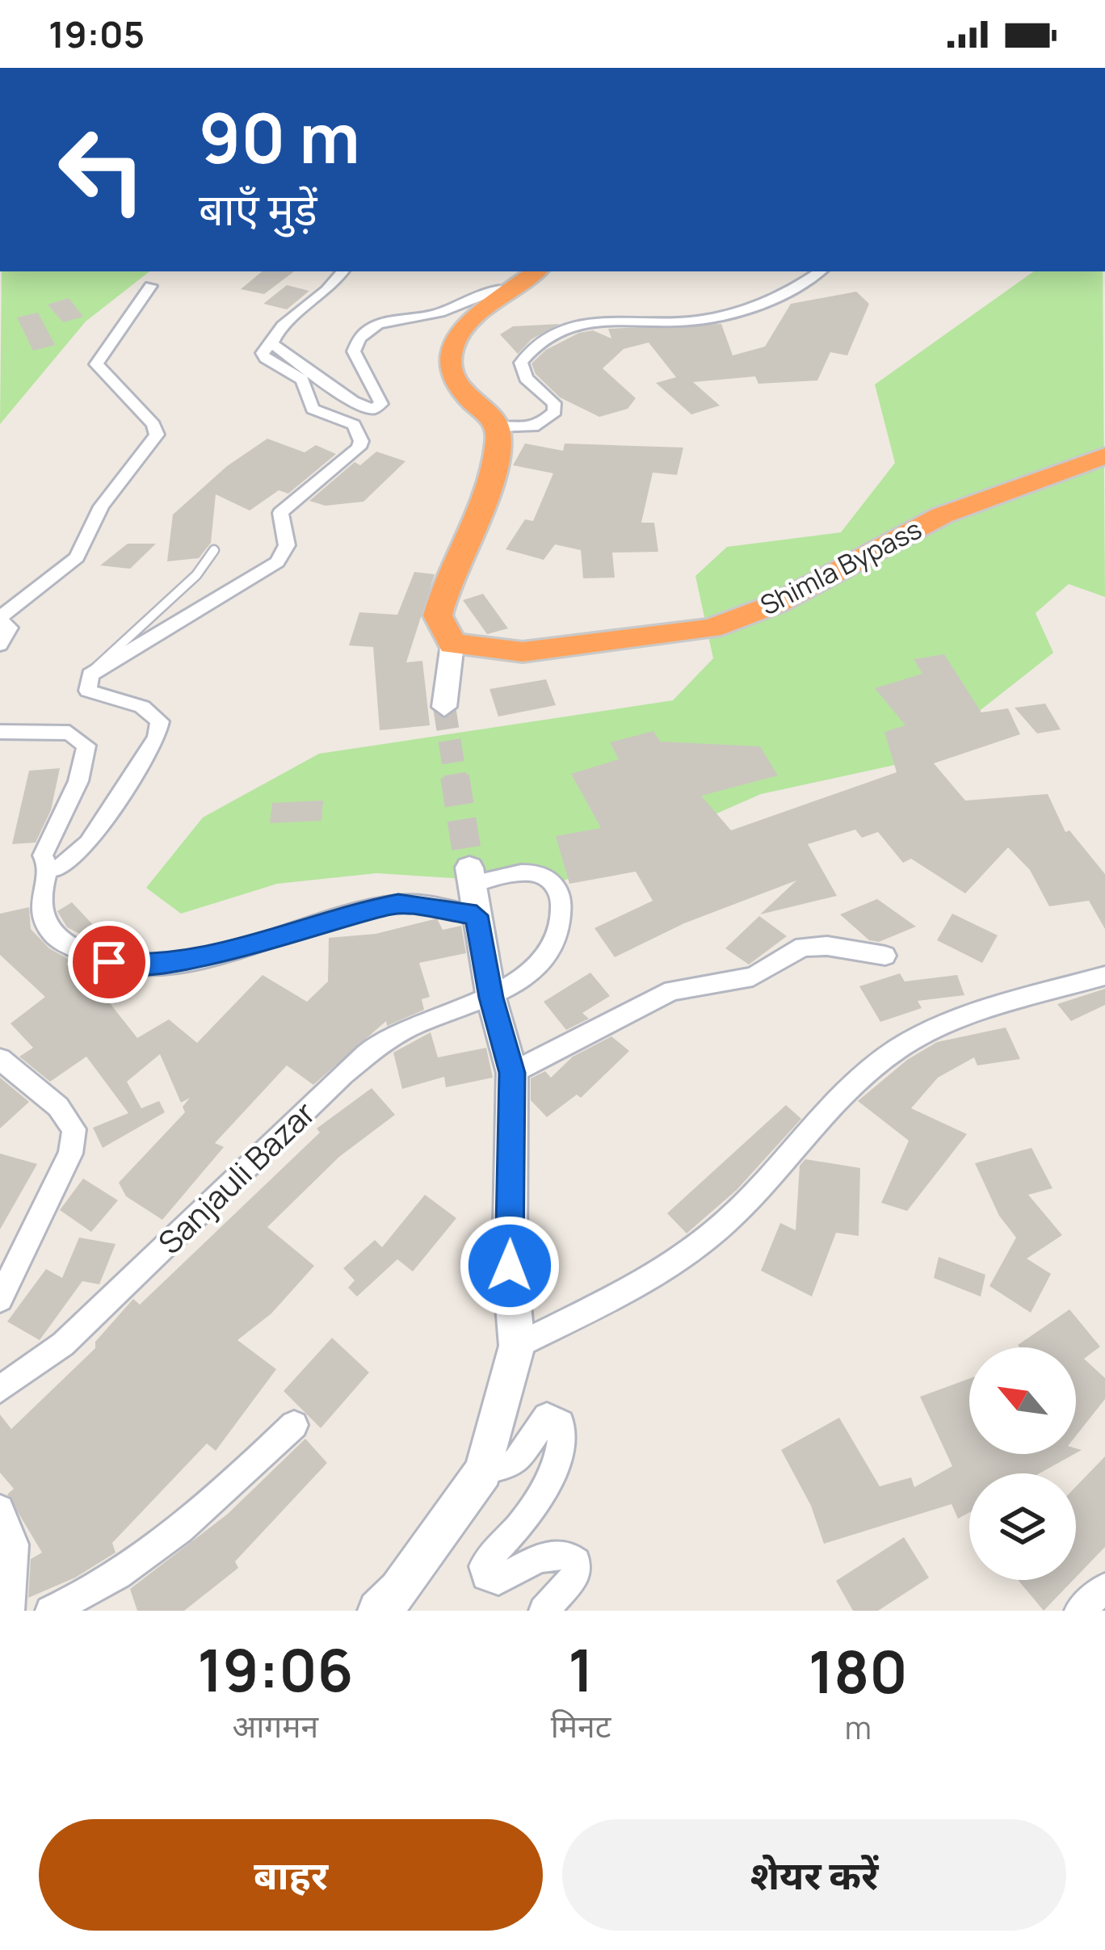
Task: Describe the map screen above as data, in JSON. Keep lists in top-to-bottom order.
{
  "streets": {
    "highway": ["Shimla Bypass"],
    "street": ["Sanjauli Bazar"]
  },
  "north": "top left",
  "page": {
    "status": "19:05",
    "turn": ["90 m", "बाएँ मुड़ें"],
    "eta": [
      "19:06",
      "आगमन",
      "1",
      "मिनट",
      "180",
      "m"
    ],
    "buttons": ["बाहर", "शेयर करें"]
  }
}
